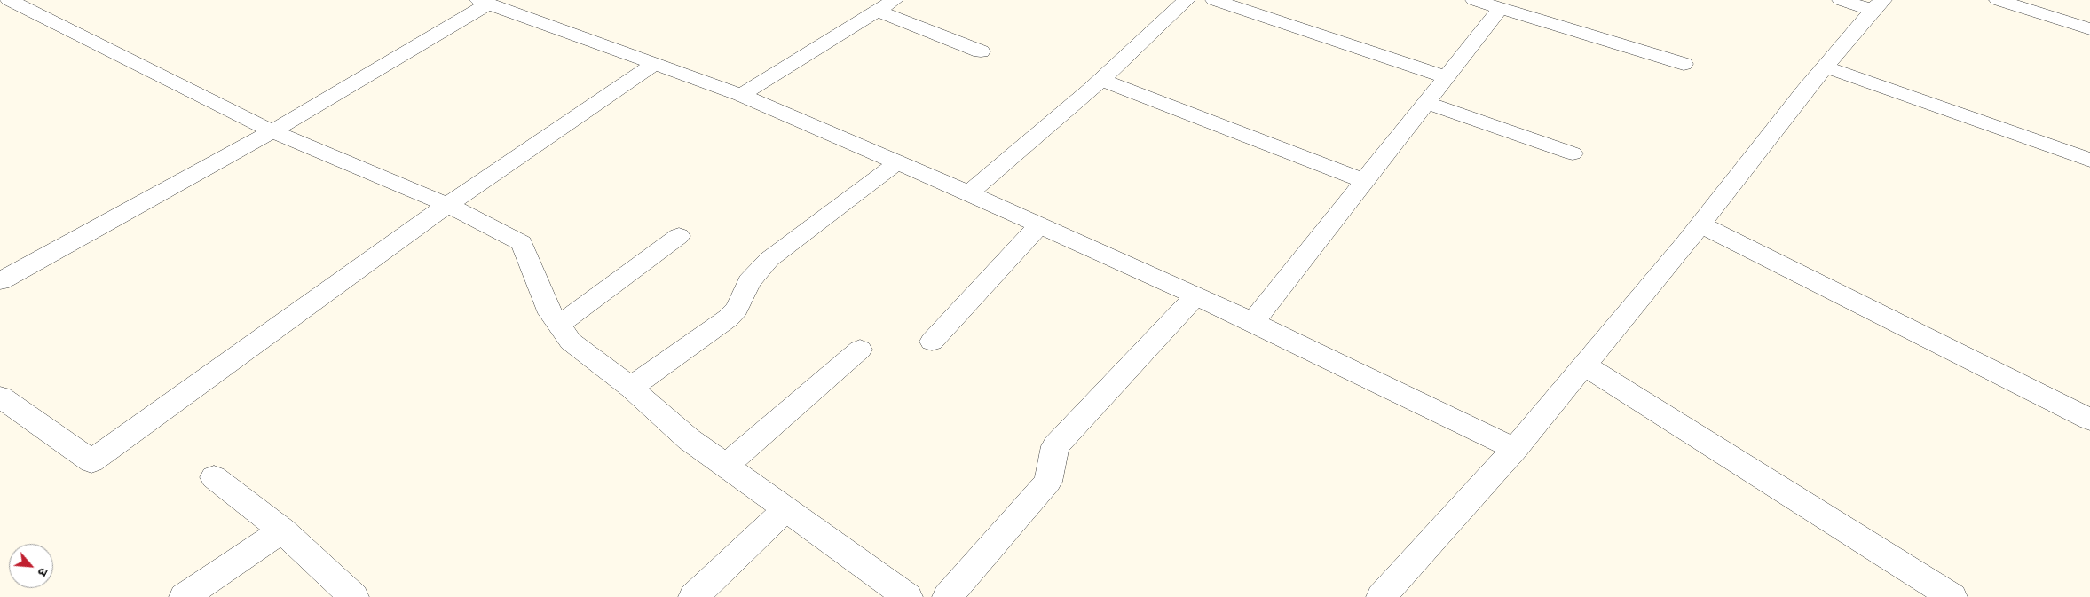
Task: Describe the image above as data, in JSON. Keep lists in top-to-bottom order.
{
  "north": "bottom right"
}
